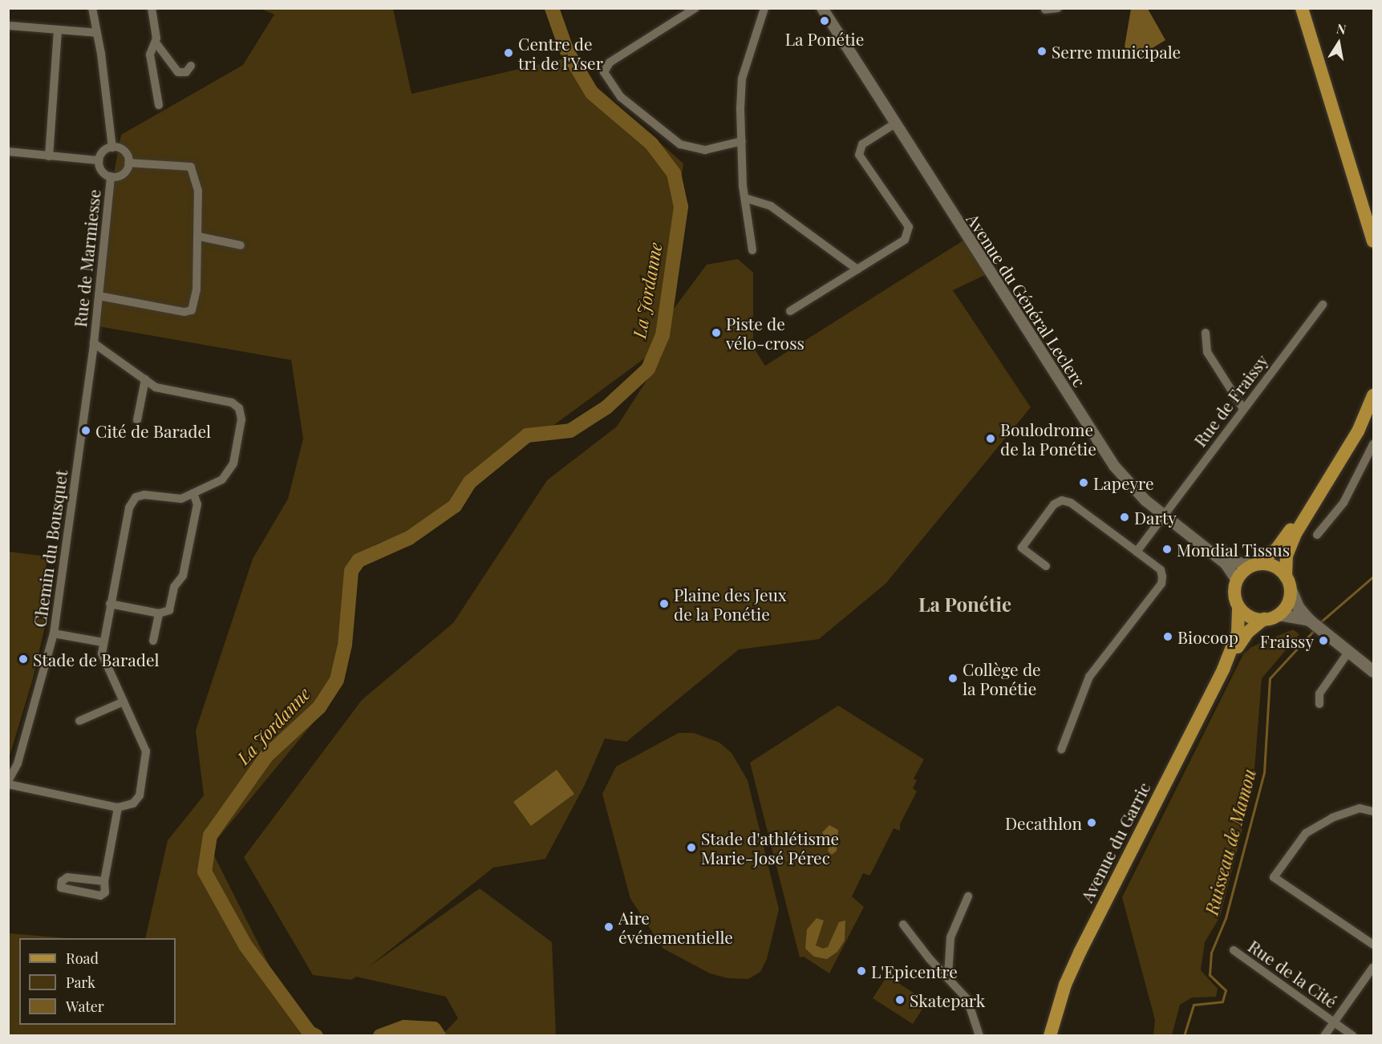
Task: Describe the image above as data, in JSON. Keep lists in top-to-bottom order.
{
  "streets": {
    "main road": ["Avenue du Garric"],
    "street": [
      "Rue de Marmiesse",
      "Avenue du Général Leclerc",
      "Rue de Fraissy",
      "Chemin du Bousquet",
      "Rue de la Cité"
    ]
  },
  "crossings": [
    ["Rue de Marmiesse", "Chemin du Bousquet"],
    ["Avenue du Général Leclerc", "Rue de Fraissy"],
    ["Avenue du Général Leclerc", "Avenue du Garric"]
  ],
  "districts": ["La Ponétie"],
  "water": ["La Jordanne", "Ruisseau de Mamou"],
  "places": [
    "La Ponétie",
    "Serre municipale",
    "Centre de tri de l'Yser",
    "Piste de vélo-cross",
    "Cité de Baradel",
    "Boulodrome de la Ponétie",
    "Lapeyre",
    "Darty",
    "Mondial Tissus",
    "Plaine des Jeux de la Ponétie",
    "Biocoop",
    "Fraissy",
    "Stade de Baradel",
    "Collège de la Ponétie",
    "Decathlon",
    "Stade d'athlétisme Marie-José Pérec",
    "Aire événementielle",
    "L'Epicentre",
    "Skatepark"
  ],
  "legend": ["Road", "Park", "Water"],
  "north": "top"
}
